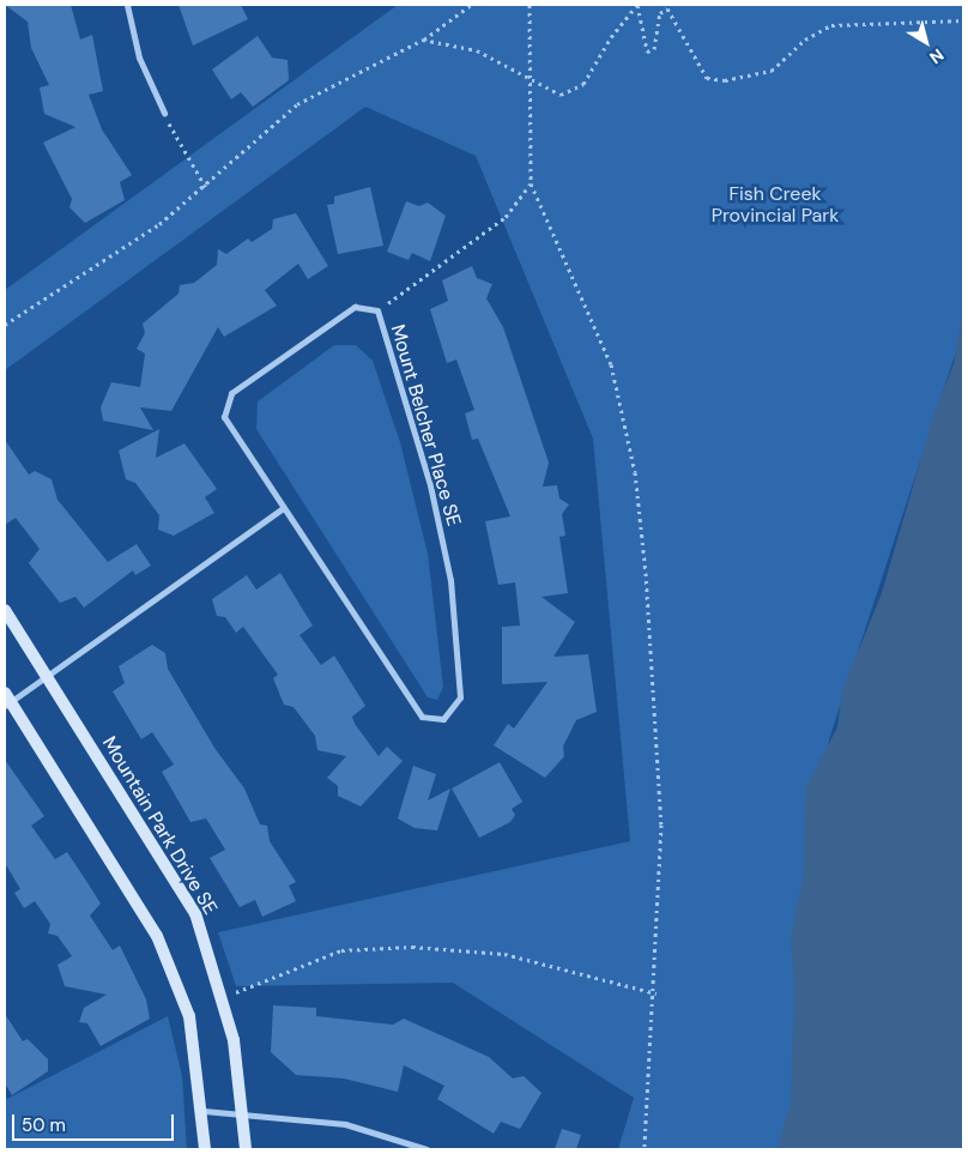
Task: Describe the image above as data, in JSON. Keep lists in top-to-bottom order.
{
  "streets": {
    "street": ["Mount Belcher Place SE", "Mountain Park Drive SE"]
  },
  "parks": ["Fish Creek Provincial Park"],
  "scale_bar": "50 m",
  "north": "bottom right"
}
